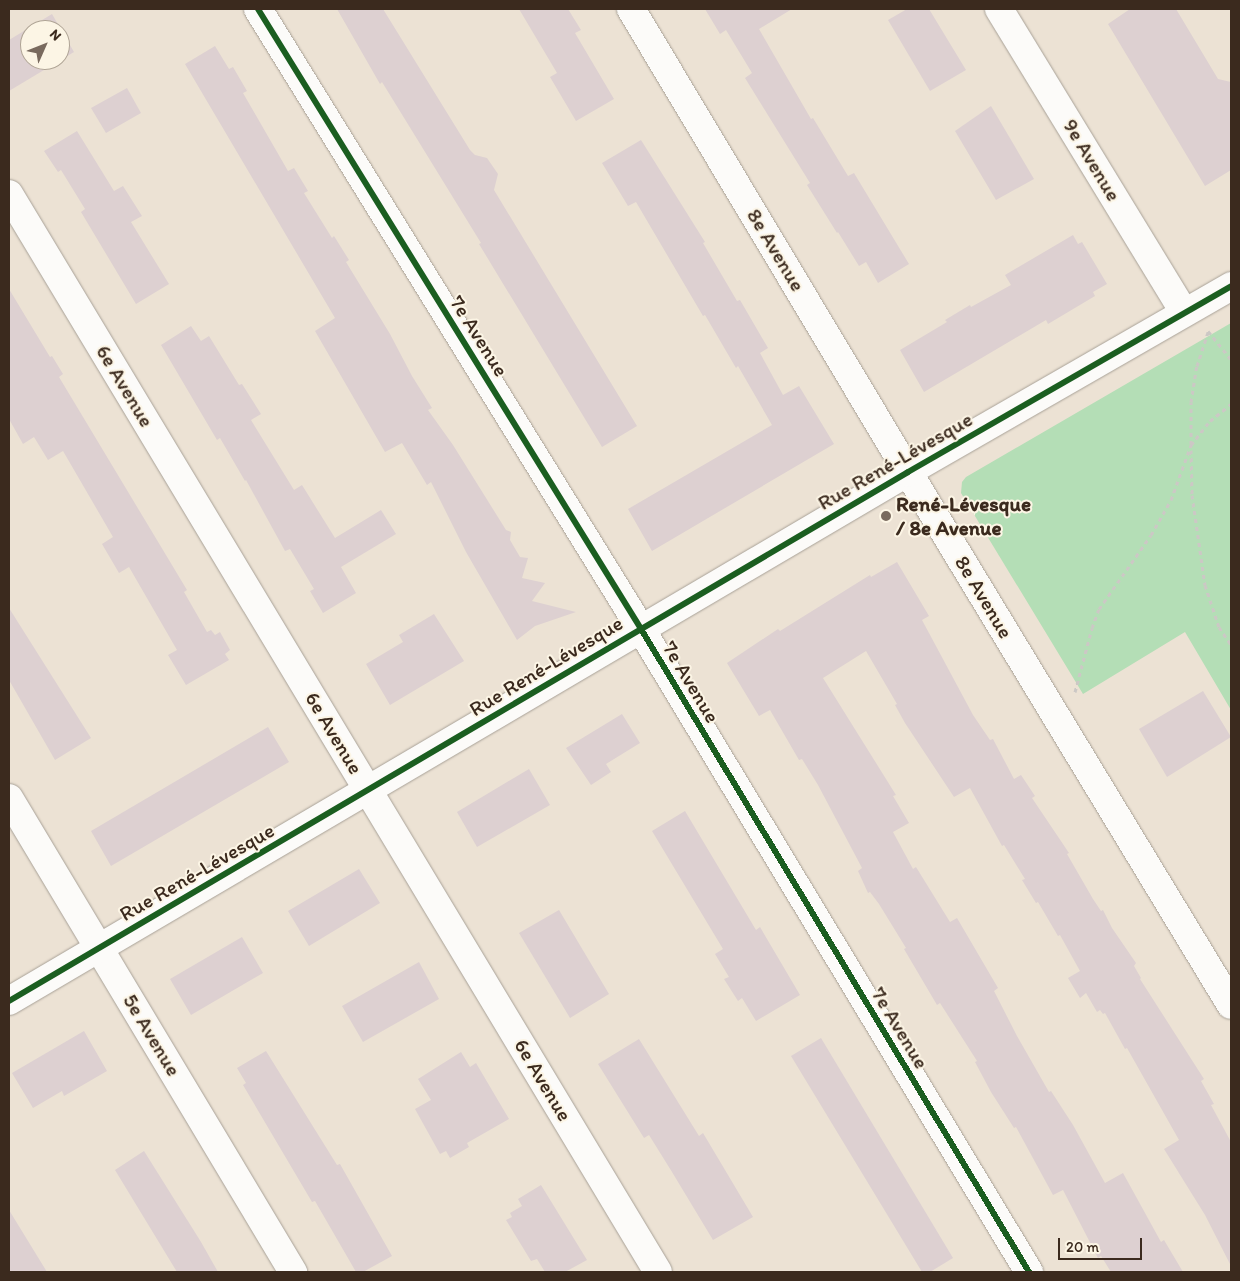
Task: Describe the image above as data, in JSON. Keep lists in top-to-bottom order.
{
  "streets": {
    "street": [
      "9e Avenue",
      "8e Avenue",
      "7e Avenue",
      "6e Avenue",
      "Rue René-Lévesque",
      "5e Avenue"
    ]
  },
  "crossings": [
    ["9e Avenue", "Rue René-Lévesque"],
    ["8e Avenue", "Rue René-Lévesque"],
    ["7e Avenue", "Rue René-Lévesque"],
    ["6e Avenue", "Rue René-Lévesque"],
    ["Rue René-Lévesque", "5e Avenue"]
  ],
  "places": ["René-Lévesque / 8e Avenue"],
  "scale_bar": "20 m",
  "north": "top right"
}
